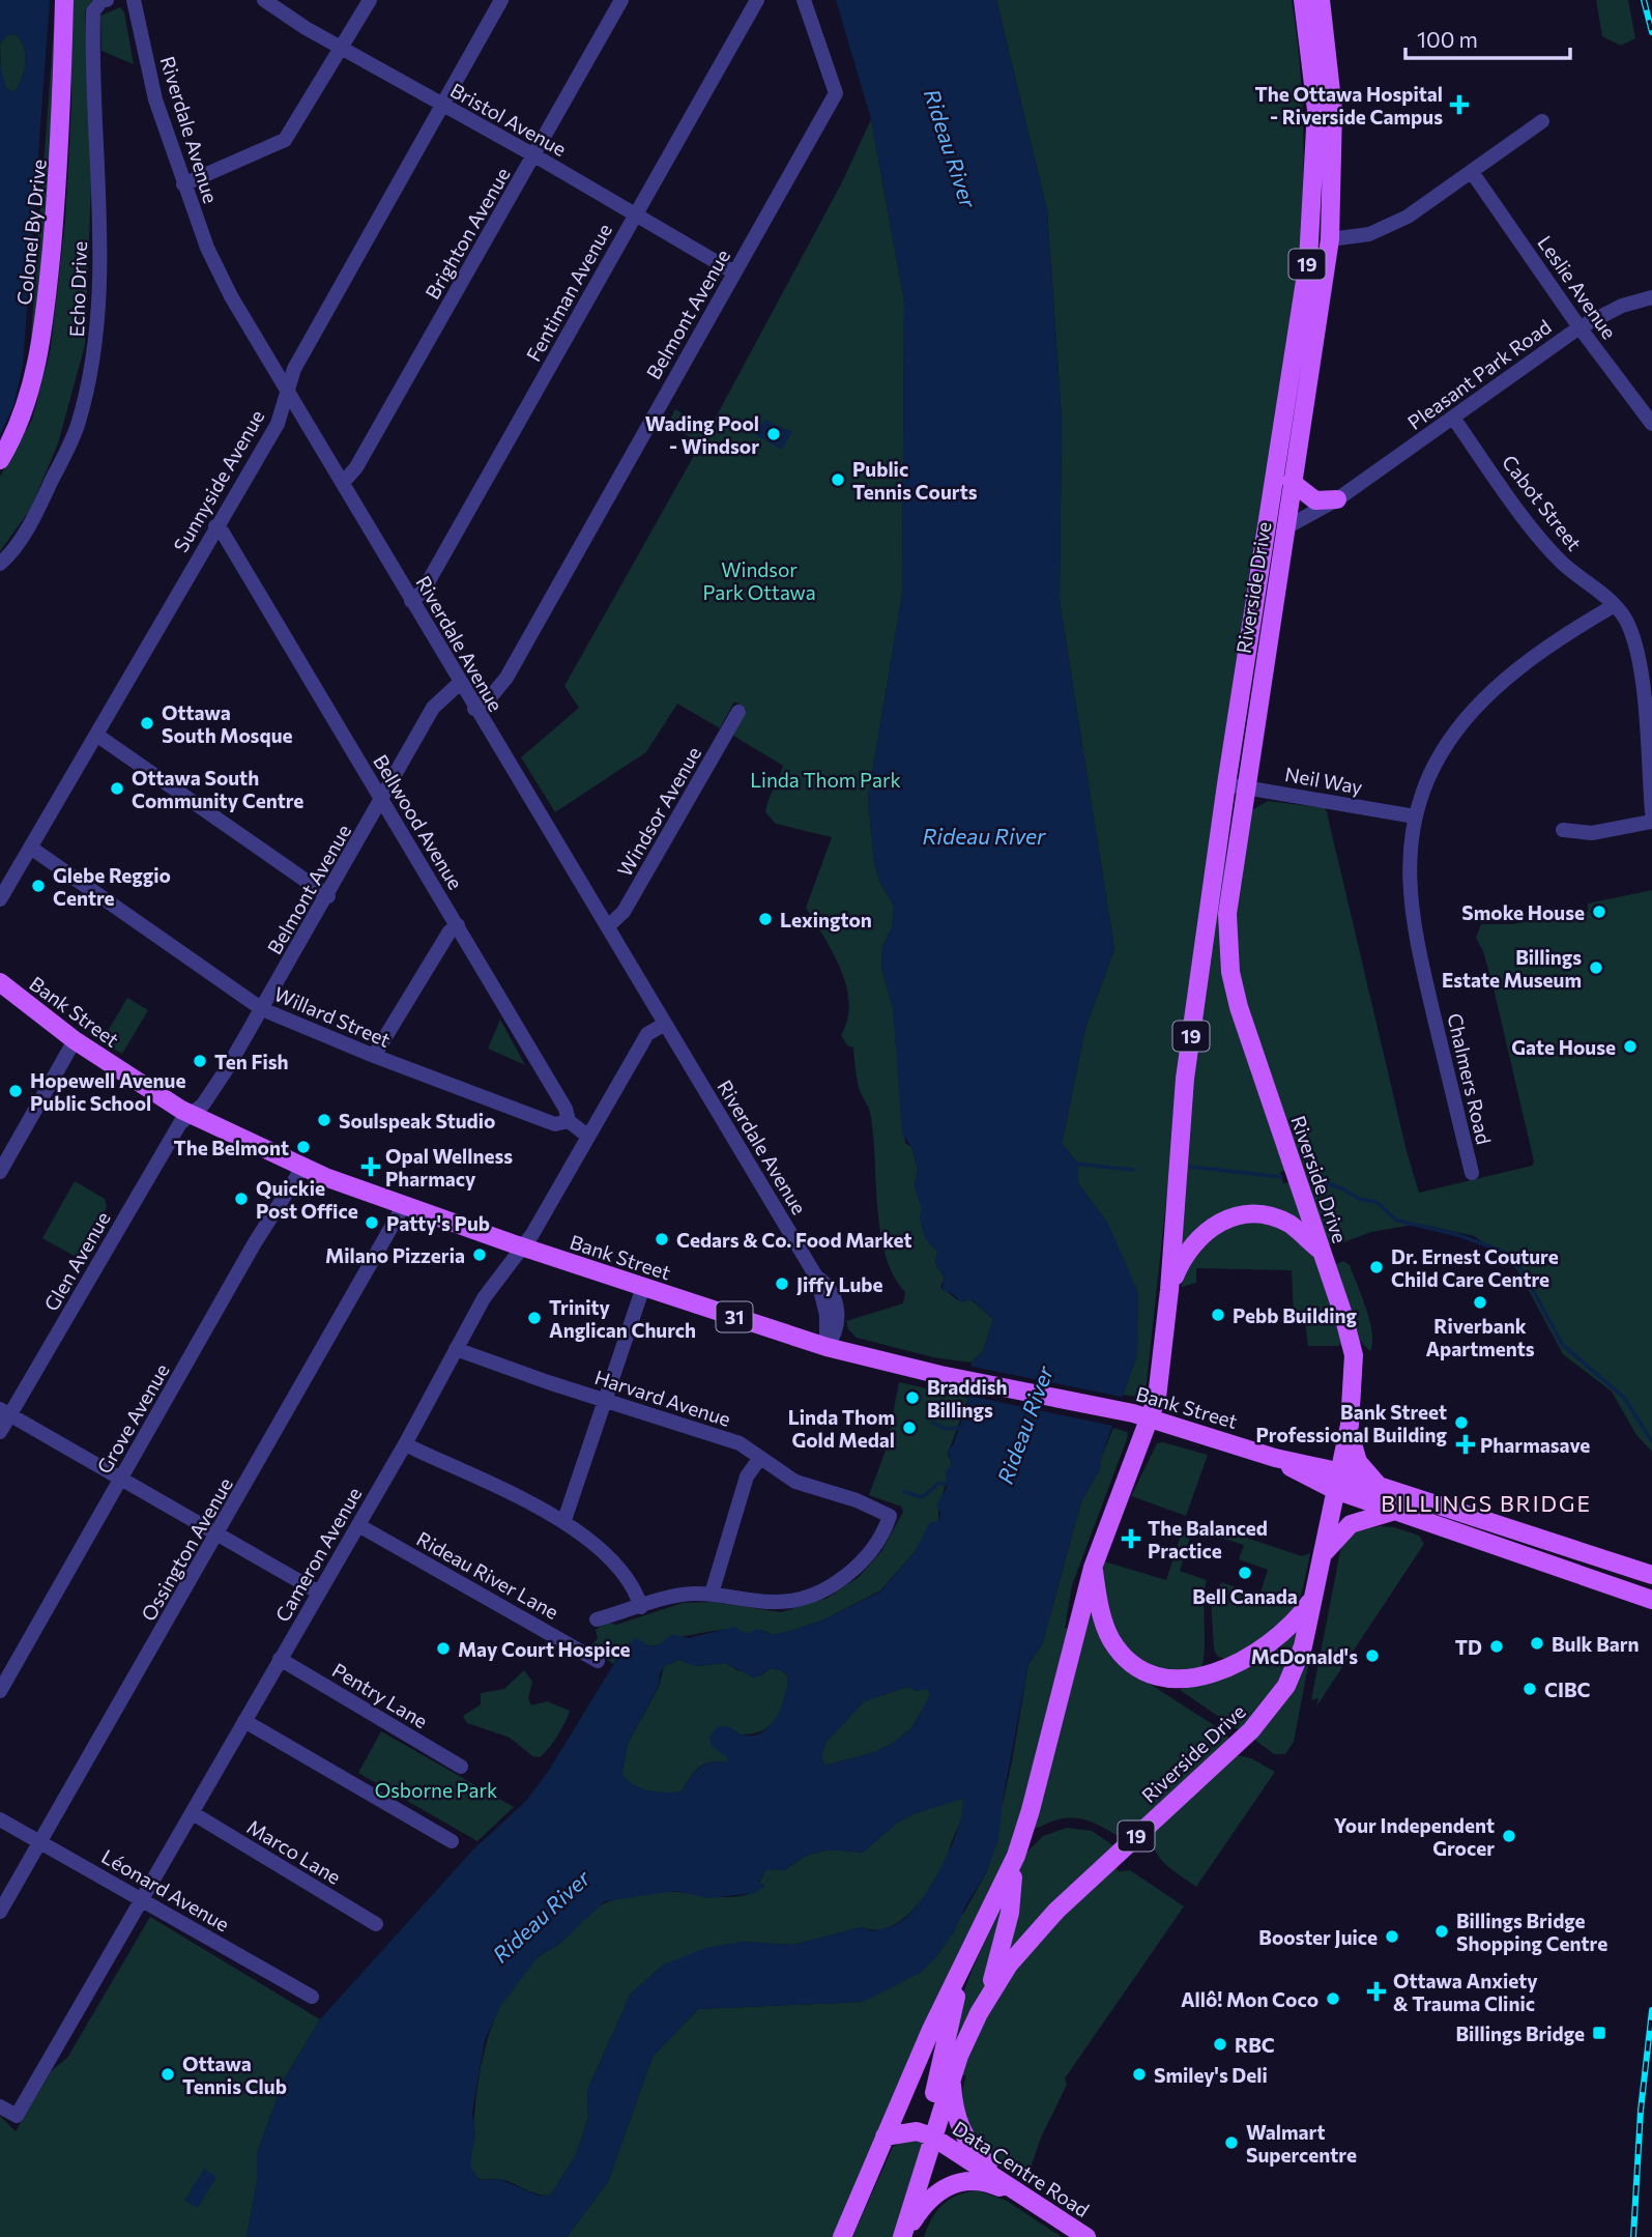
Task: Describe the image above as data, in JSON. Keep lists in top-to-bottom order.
{
  "streets": {
    "main road": [
      "Colonel By Drive",
      "19",
      "Riverside Drive",
      "Bank Street",
      "31",
      "Data Centre Road"
    ],
    "street": [
      "Bristol Avenue",
      "Riverdale Avenue",
      "Brighton Avenue",
      "Leslie Avenue",
      "Echo Drive",
      "Fentiman Avenue",
      "Belmont Avenue",
      "Pleasant Park Road",
      "Sunnyside Avenue",
      "Cabot Street",
      "Neil Way",
      "Windsor Avenue",
      "Bellwood Avenue",
      "Willard Street",
      "Chalmers Road",
      "Glen Avenue",
      "Harvard Avenue",
      "Grove Avenue",
      "Ossington Avenue",
      "Cameron Avenue",
      "Rideau River Lane",
      "Pentry Lane",
      "Marco Lane",
      "Léonard Avenue"
    ]
  },
  "crossings": [
    ["Bristol Avenue", "Brighton Avenue"],
    ["Bristol Avenue", "Fentiman Avenue"],
    ["Bristol Avenue", "Belmont Avenue"],
    ["Bristol Avenue", "Sunnyside Avenue"],
    ["Riverdale Avenue", "Brighton Avenue"],
    ["Riverdale Avenue", "Fentiman Avenue"],
    ["Riverdale Avenue", "Belmont Avenue"],
    ["Riverdale Avenue", "Sunnyside Avenue"],
    ["Riverdale Avenue", "Windsor Avenue"],
    ["Riverdale Avenue", "Bank Street"],
    ["Riverdale Avenue", "Cameron Avenue"],
    ["Leslie Avenue", "Pleasant Park Road"],
    ["Belmont Avenue", "Bellwood Avenue"],
    ["Belmont Avenue", "Bank Street"],
    ["Belmont Avenue", "Willard Street"],
    ["Belmont Avenue", "Glen Avenue"],
    ["Pleasant Park Road", "Cabot Street"],
    ["Pleasant Park Road", "Riverside Drive"],
    ["Sunnyside Avenue", "Bellwood Avenue"],
    ["Sunnyside Avenue", "Willard Street"],
    ["Cabot Street", "Chalmers Road"],
    ["Riverside Drive", "Neil Way"],
    ["Riverside Drive", "Bank Street"],
    ["Riverside Drive", "Data Centre Road"],
    ["Neil Way", "Chalmers Road"],
    ["Bellwood Avenue", "Willard Street"],
    ["Bellwood Avenue", "Cameron Avenue"],
    ["Bank Street", "Glen Avenue"],
    ["Bank Street", "Grove Avenue"],
    ["Bank Street", "Ossington Avenue"],
    ["Bank Street", "Cameron Avenue"],
    ["Harvard Avenue", "Cameron Avenue"],
    ["Ossington Avenue", "Léonard Avenue"],
    ["Cameron Avenue", "Rideau River Lane"],
    ["Cameron Avenue", "Pentry Lane"],
    ["Cameron Avenue", "Marco Lane"],
    ["Cameron Avenue", "Léonard Avenue"]
  ],
  "districts": ["BILLINGS BRIDGE"],
  "water": ["Rideau River"],
  "parks": ["Windsor Park Ottawa", "Linda Thom Park", "Osborne Park"],
  "places": {
    "health": [
      "The Ottawa Hospital - Riverside Campus",
      "Opal Wellness Pharmacy",
      "Pharmasave",
      "The Balanced Practice",
      "Ottawa Anxiety & Trauma Clinic"
    ],
    "other": [
      "Wading Pool - Windsor",
      "Public Tennis Courts",
      "Ottawa South Mosque",
      "Ottawa South Community Centre",
      "Glebe Reggio Centre",
      "Smoke House",
      "Lexington",
      "Billings Estate Museum",
      "Gate House",
      "Ten Fish",
      "Hopewell Avenue Public School",
      "Soulspeak Studio",
      "The Belmont",
      "Quickie Post Office",
      "Patty's Pub",
      "Cedars & Co. Food Market",
      "Milano Pizzeria",
      "Dr. Ernest Couture Child Care Centre",
      "Jiffy Lube",
      "Riverbank Apartments",
      "Pebb Building",
      "Trinity Anglican Church",
      "Braddish Billings",
      "Bank Street Professional Building",
      "Linda Thom Gold Medal",
      "Bell Canada",
      "Bulk Barn",
      "TD",
      "May Court Hospice",
      "McDonald's",
      "CIBC",
      "Your Independent Grocer",
      "Billings Bridge Shopping Centre",
      "Booster Juice",
      "Allô! Mon Coco",
      "RBC",
      "Ottawa Tennis Club",
      "Smiley's Deli",
      "Walmart Supercentre"
    ],
    "transit": ["Billings Bridge"]
  },
  "scale_bar": "100 m"
}
